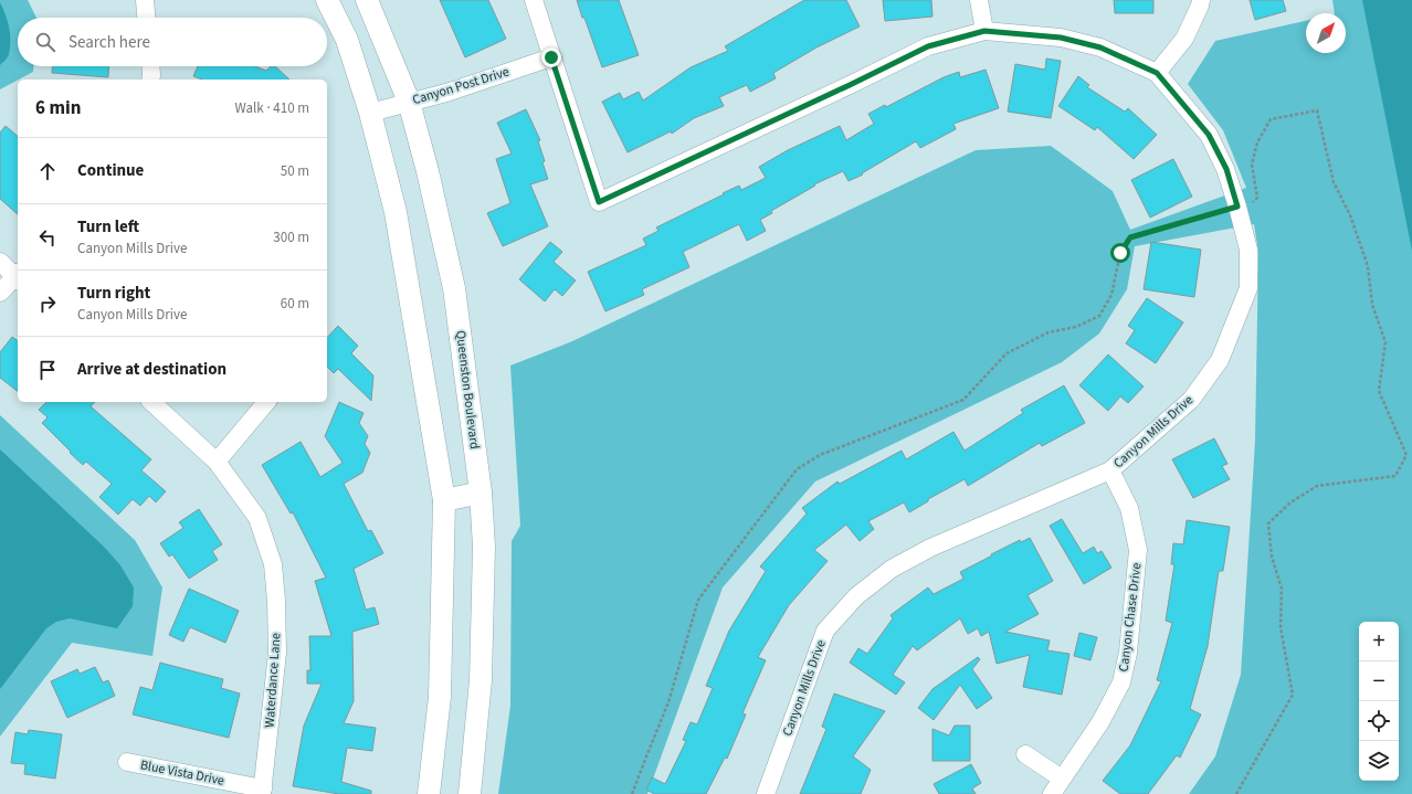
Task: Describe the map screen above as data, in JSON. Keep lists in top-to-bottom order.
{
  "streets": {
    "main road": ["Queenston Boulevard"],
    "street": [
      "Canyon Post Drive",
      "Canyon Mills Drive",
      "Canyon Chase Drive",
      "Waterdance Lane",
      "Blue Vista Drive"
    ]
  },
  "crossings": [
    ["Canyon Post Drive", "Queenston Boulevard"],
    ["Canyon Post Drive", "Canyon Mills Drive"],
    ["Canyon Mills Drive", "Canyon Chase Drive"],
    ["Waterdance Lane", "Blue Vista Drive"]
  ],
  "north": "top right",
  "page": {
    "search": "Search here",
    "heading": ["6 min", "Walk · 410 m"],
    "list": [
      ["Continue", "50 m"],
      ["Turn left", "Canyon Mills Drive", "300 m"],
      ["Turn right", "Canyon Mills Drive", "60 m"],
      "Arrive at destination"
    ],
    "map_buttons": ["+", "−"]
  }
}
